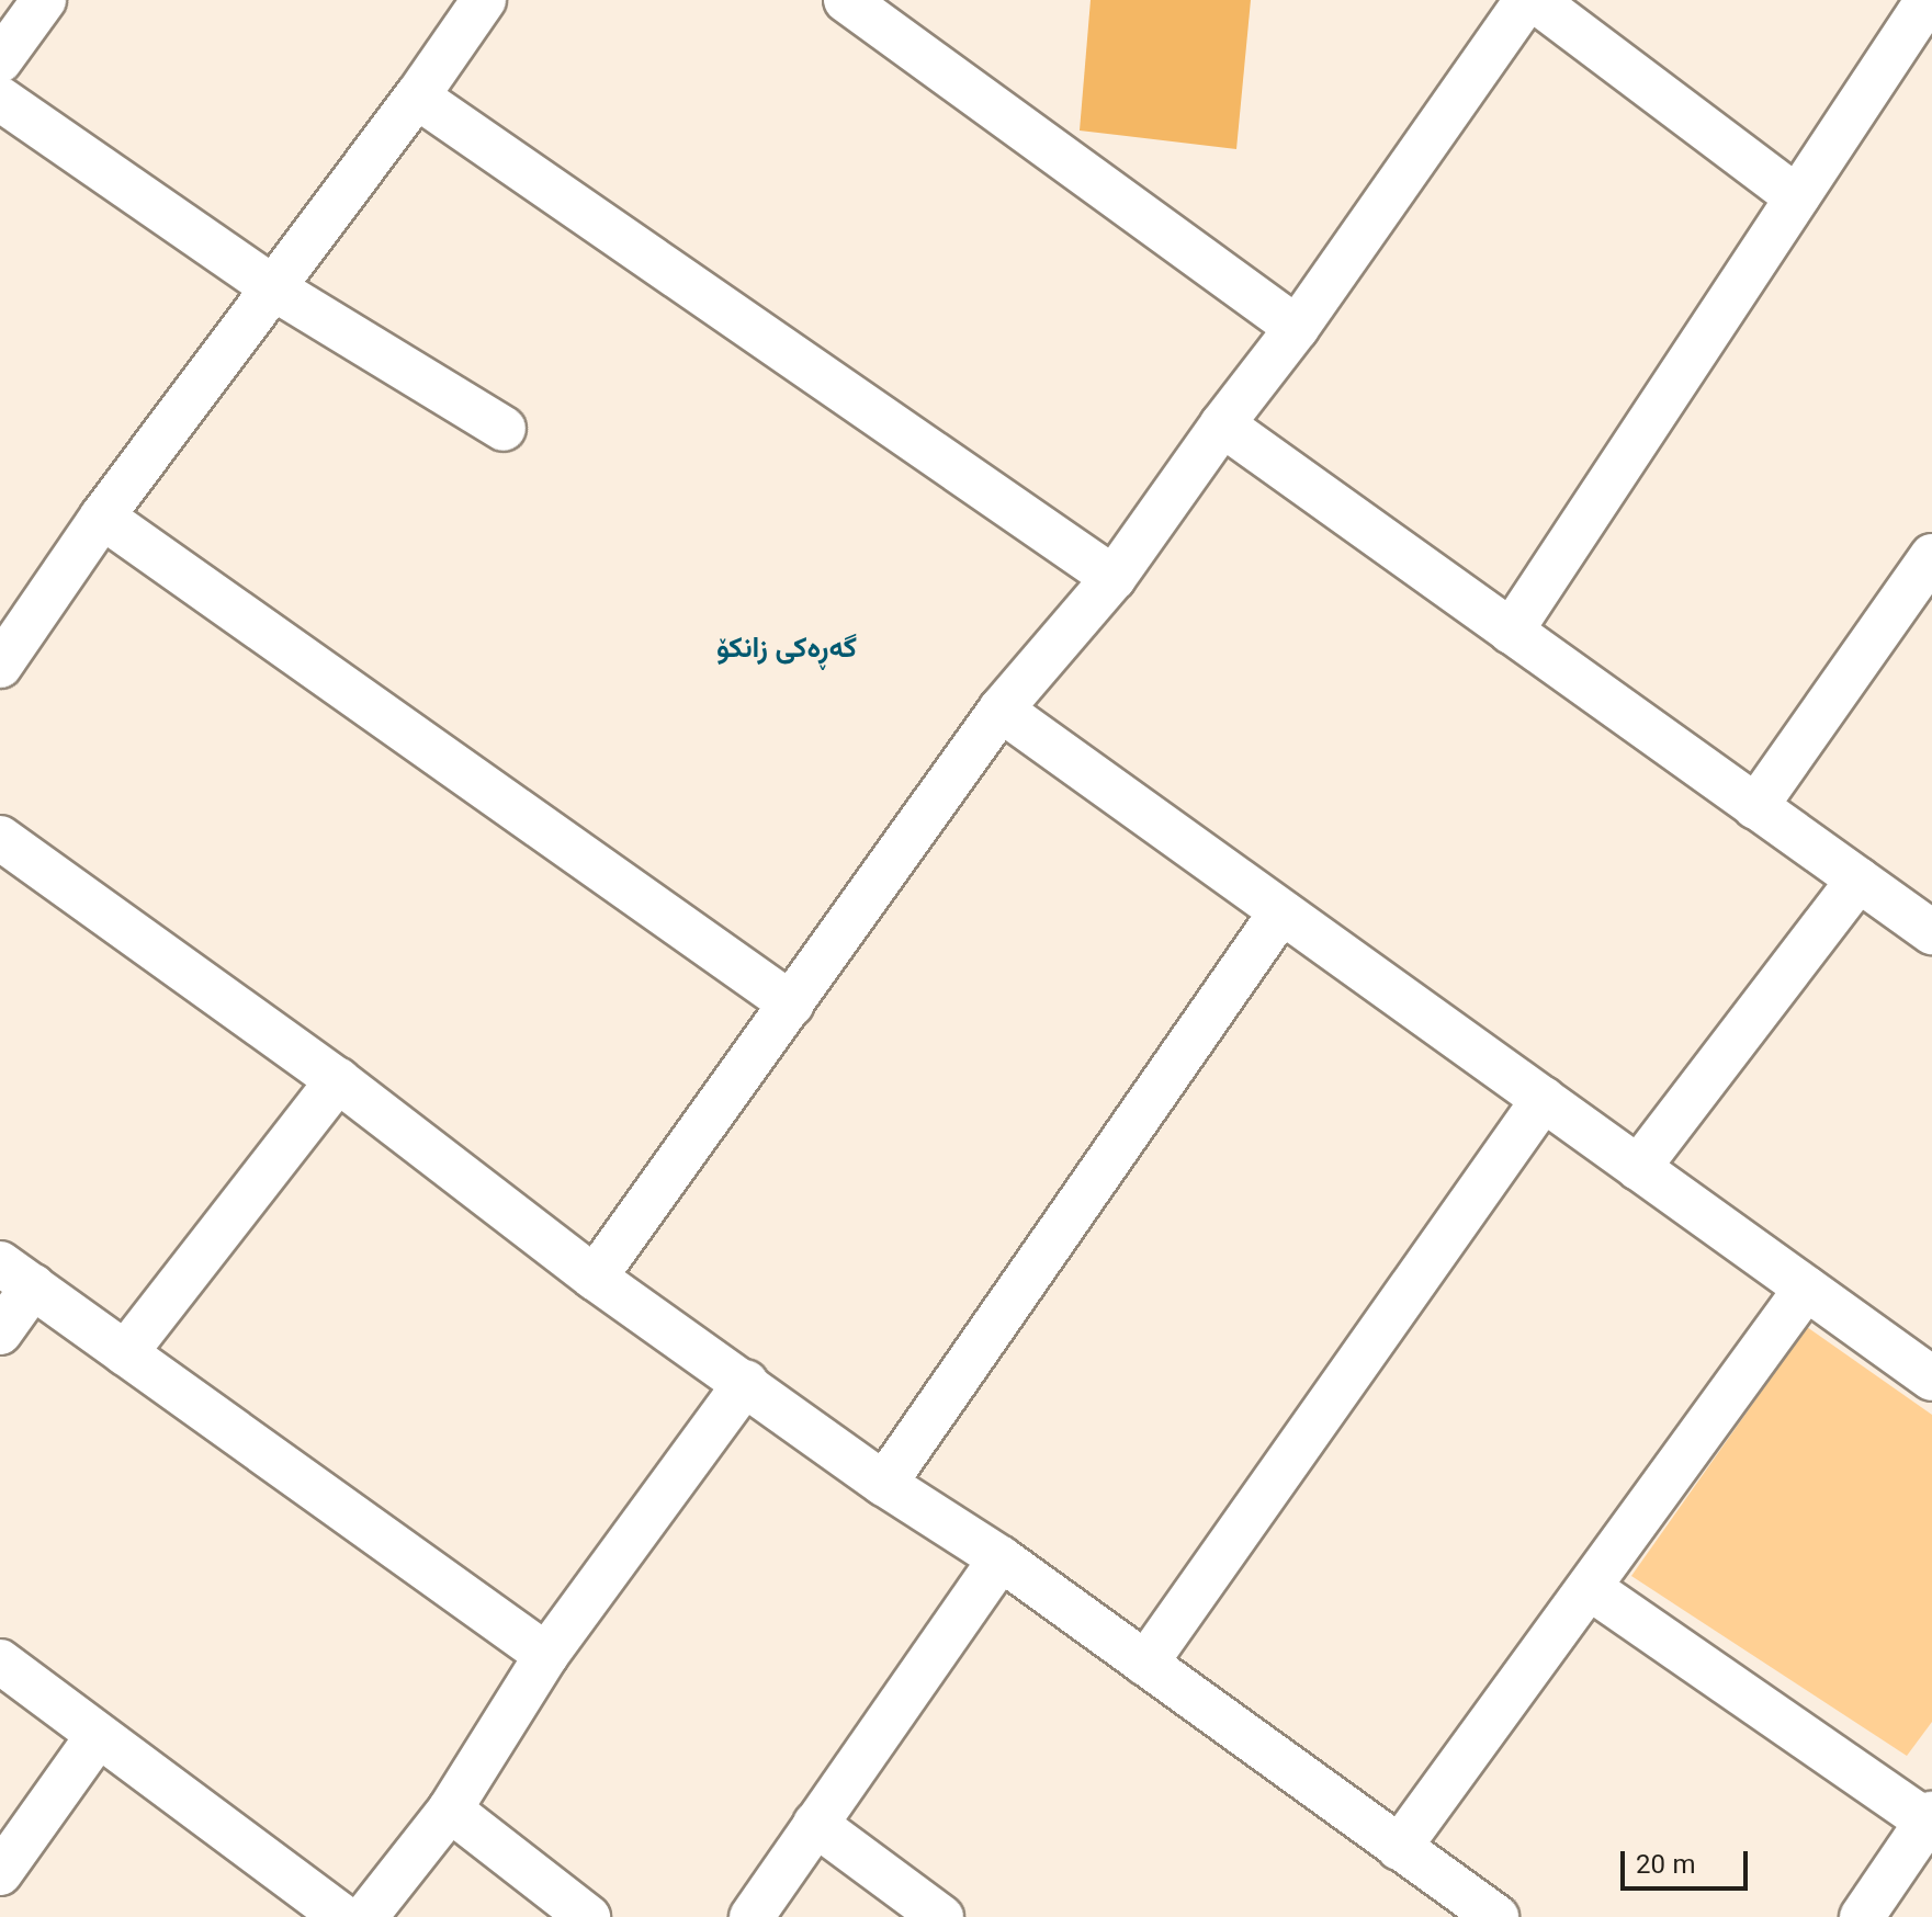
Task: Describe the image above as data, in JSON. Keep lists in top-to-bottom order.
{
  "districts": ["گەڕەکی زانکۆ"],
  "scale_bar": "20 m"
}
